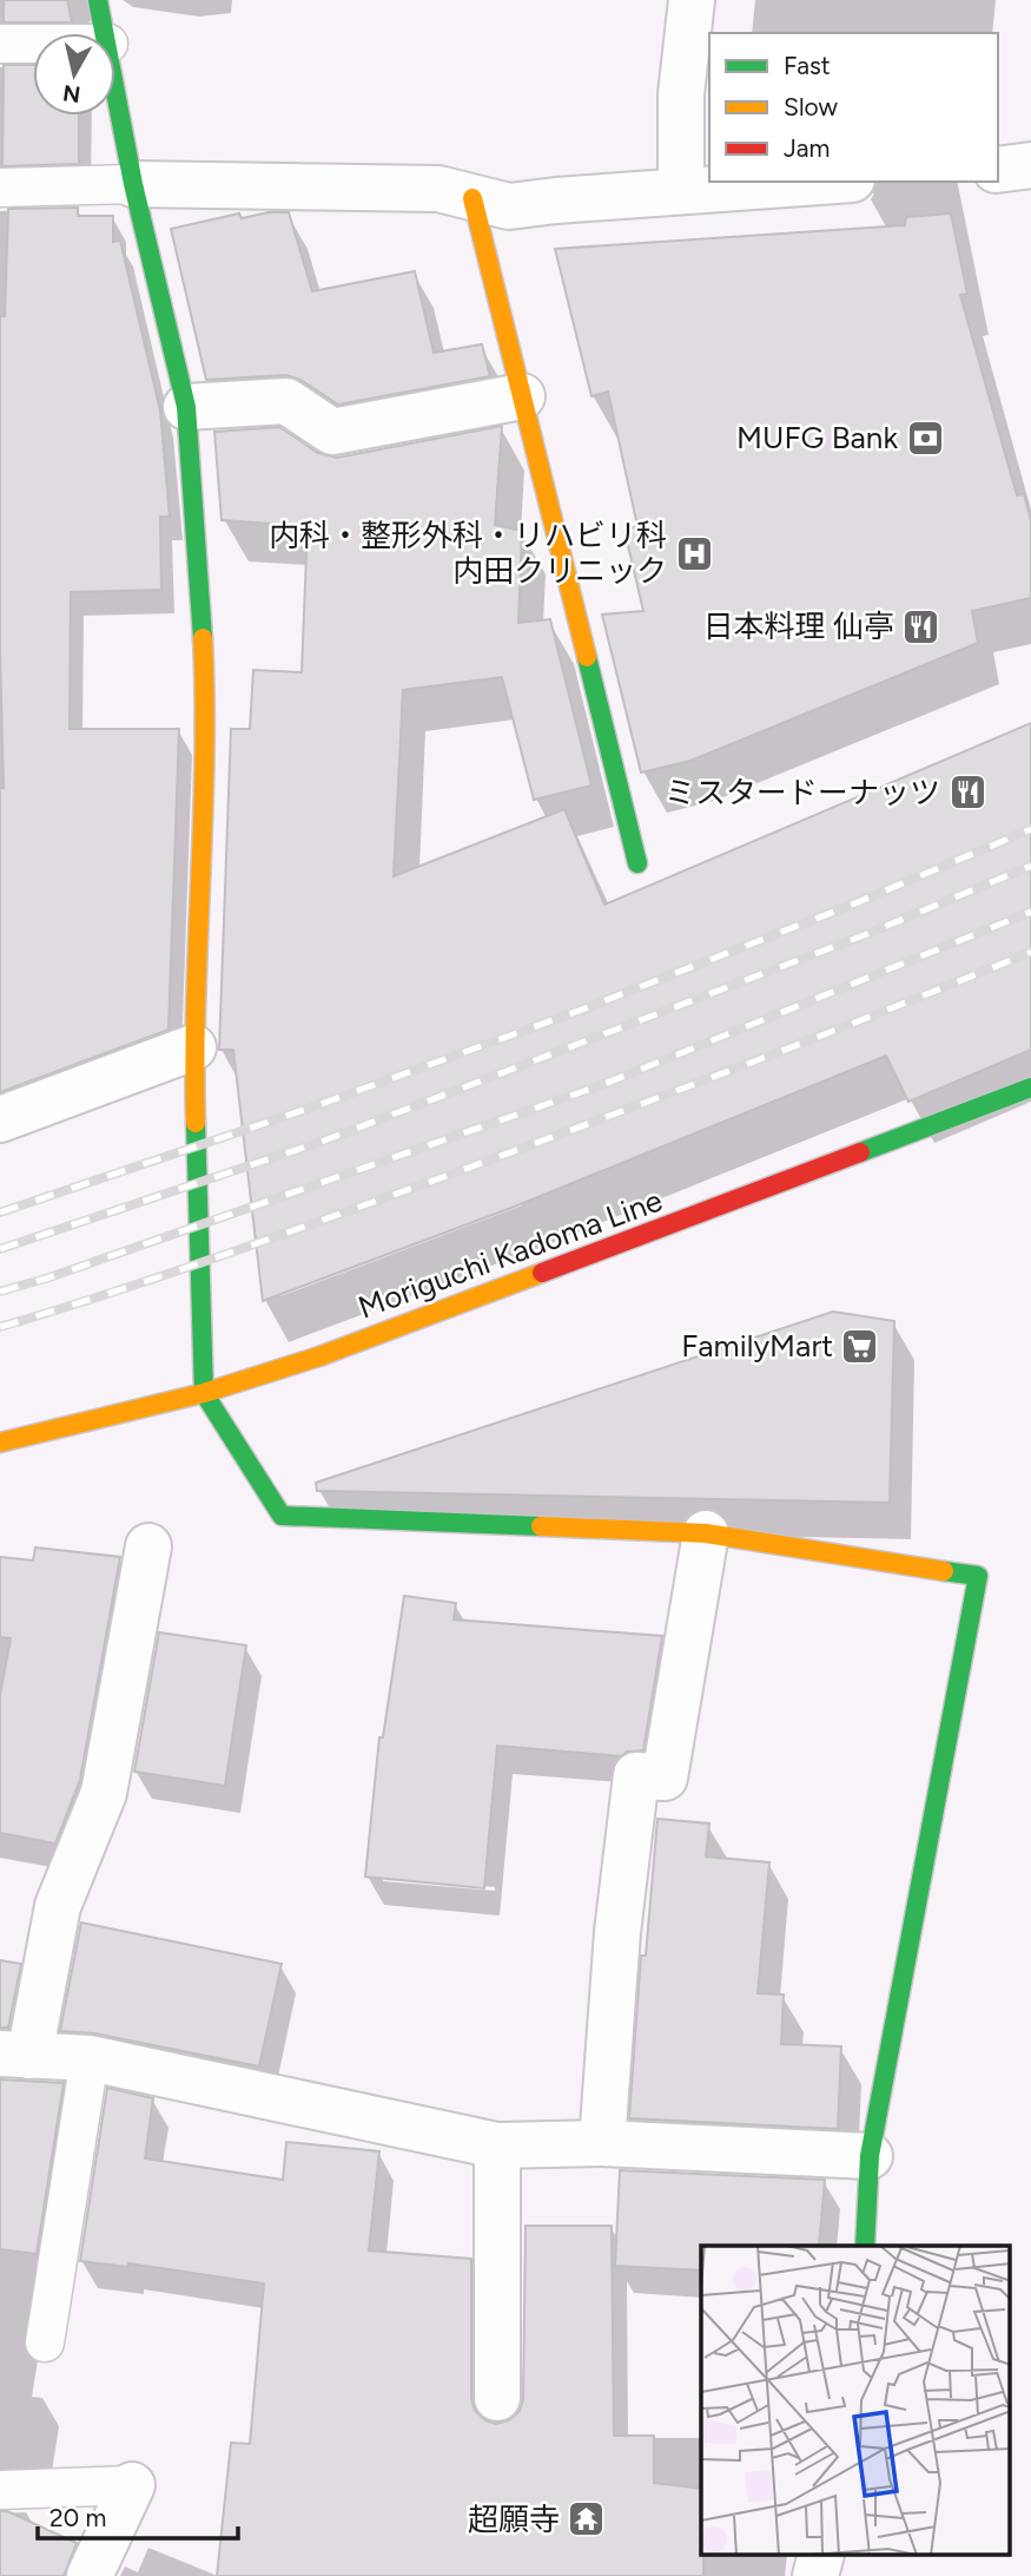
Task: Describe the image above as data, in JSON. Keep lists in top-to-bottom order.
{
  "streets": {
    "street": ["Moriguchi Kadoma Line"]
  },
  "places": {
    "bank": ["MUFG Bank"],
    "hospital": ["内科・整形外科・リハビリ科 内田クリニック"],
    "restaurant": ["日本料理 仙亭", "ミスタードーナッツ"],
    "supermarket": ["FamilyMart"],
    "temple": ["超願寺"]
  },
  "legend": ["Fast", "Slow", "Jam"],
  "scale_bar": "20 m",
  "north": "bottom"
}
